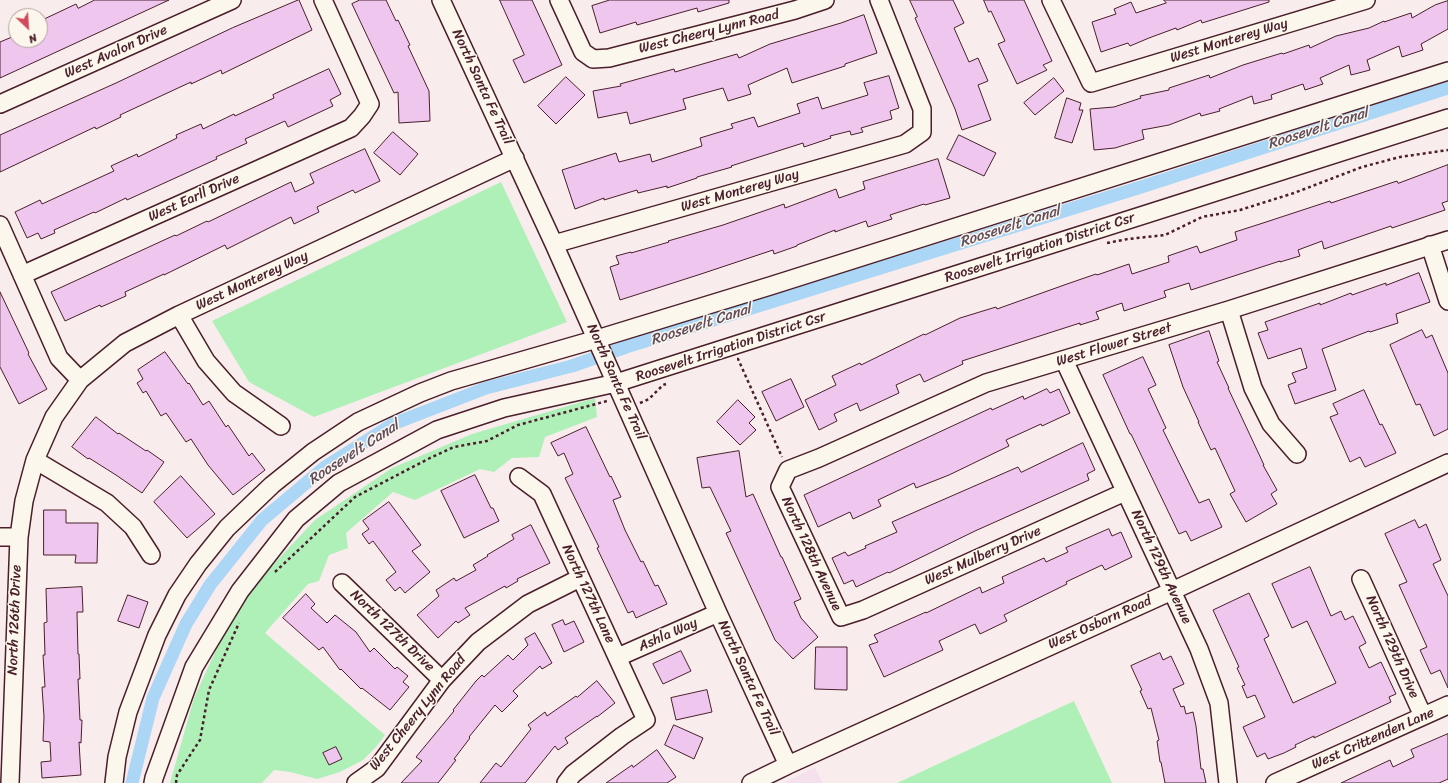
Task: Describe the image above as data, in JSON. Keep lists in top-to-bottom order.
{
  "streets": {
    "street": [
      "West Cheery Lynn Road",
      "West Monterey Way",
      "West Avalon Drive",
      "North Santa Fe Trail",
      "West Earll Drive",
      "Roosevelt Irrigation District Csr",
      "West Flower Street",
      "North 128th Avenue",
      "West Mulberry Drive",
      "North 129th Avenue",
      "North 127th Lane",
      "North 126th Drive",
      "West Osborn Road",
      "North 127th Drive",
      "Ashla Way",
      "North 129th Drive",
      "West Crittenden Lane"
    ]
  },
  "crossings": [
    ["West Cheery Lynn Road", "North 127th Lane"],
    ["West Cheery Lynn Road", "North 127th Drive"],
    ["West Monterey Way", "North Santa Fe Trail"],
    ["West Monterey Way", "North 126th Drive"],
    ["North Santa Fe Trail", "Roosevelt Irrigation District Csr"],
    ["North Santa Fe Trail", "West Osborn Road"],
    ["North Santa Fe Trail", "Ashla Way"],
    ["West Flower Street", "North 128th Avenue"],
    ["West Flower Street", "North 129th Avenue"],
    ["North 128th Avenue", "West Mulberry Drive"],
    ["West Mulberry Drive", "North 129th Avenue"],
    ["North 129th Avenue", "West Osborn Road"],
    ["North 127th Lane", "Ashla Way"],
    ["North 129th Drive", "West Crittenden Lane"]
  ],
  "water": ["Roosevelt Canal"],
  "north": "bottom right"
}
